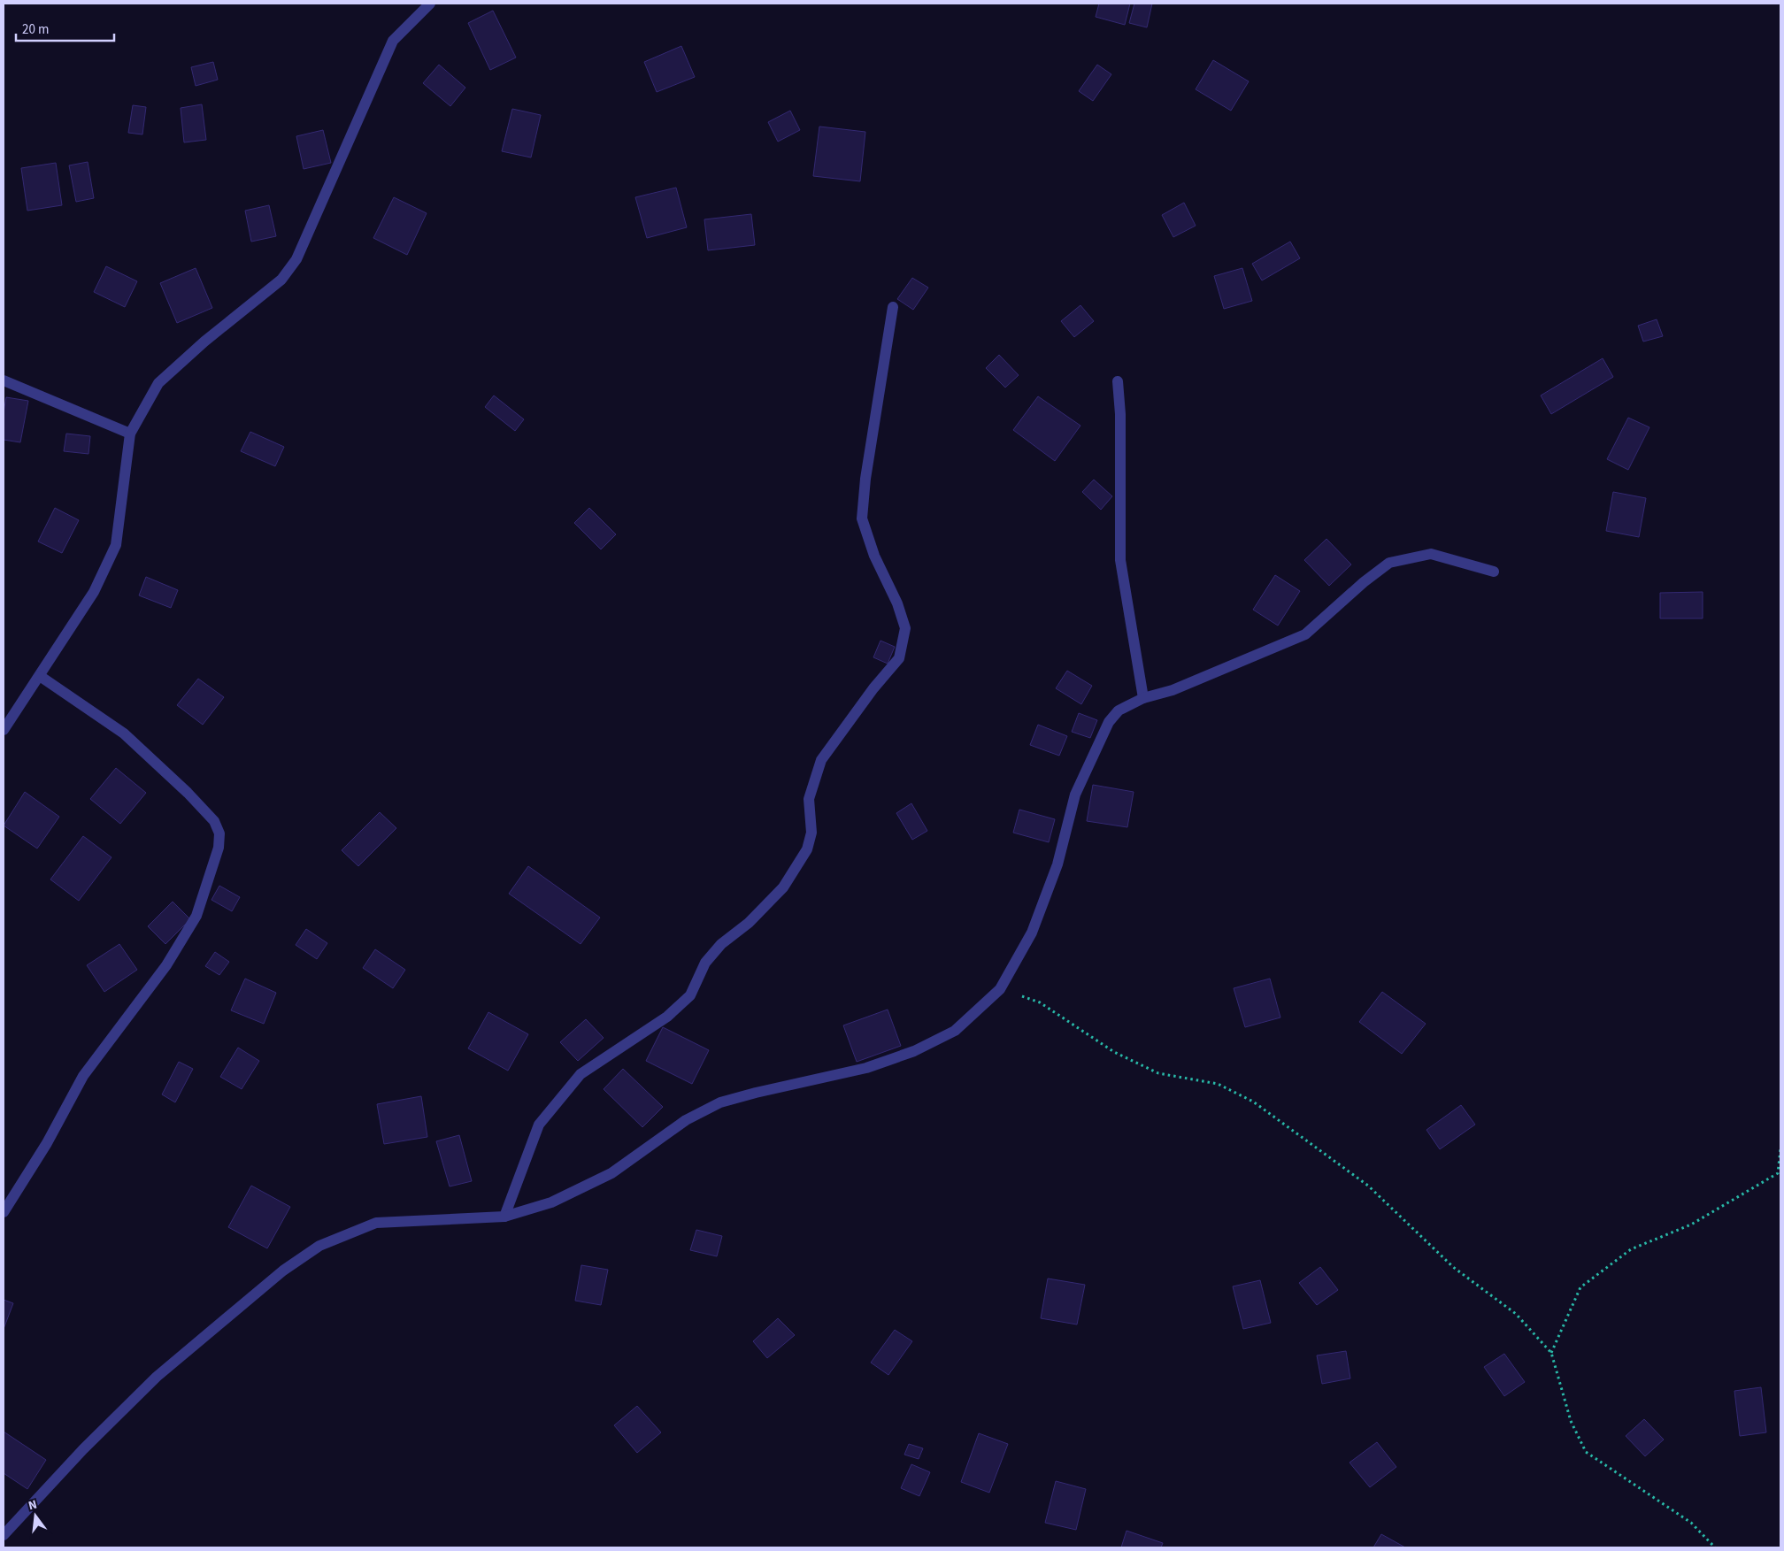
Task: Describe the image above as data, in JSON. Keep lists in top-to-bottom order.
{
  "scale_bar": "20 m",
  "north": "top"
}
